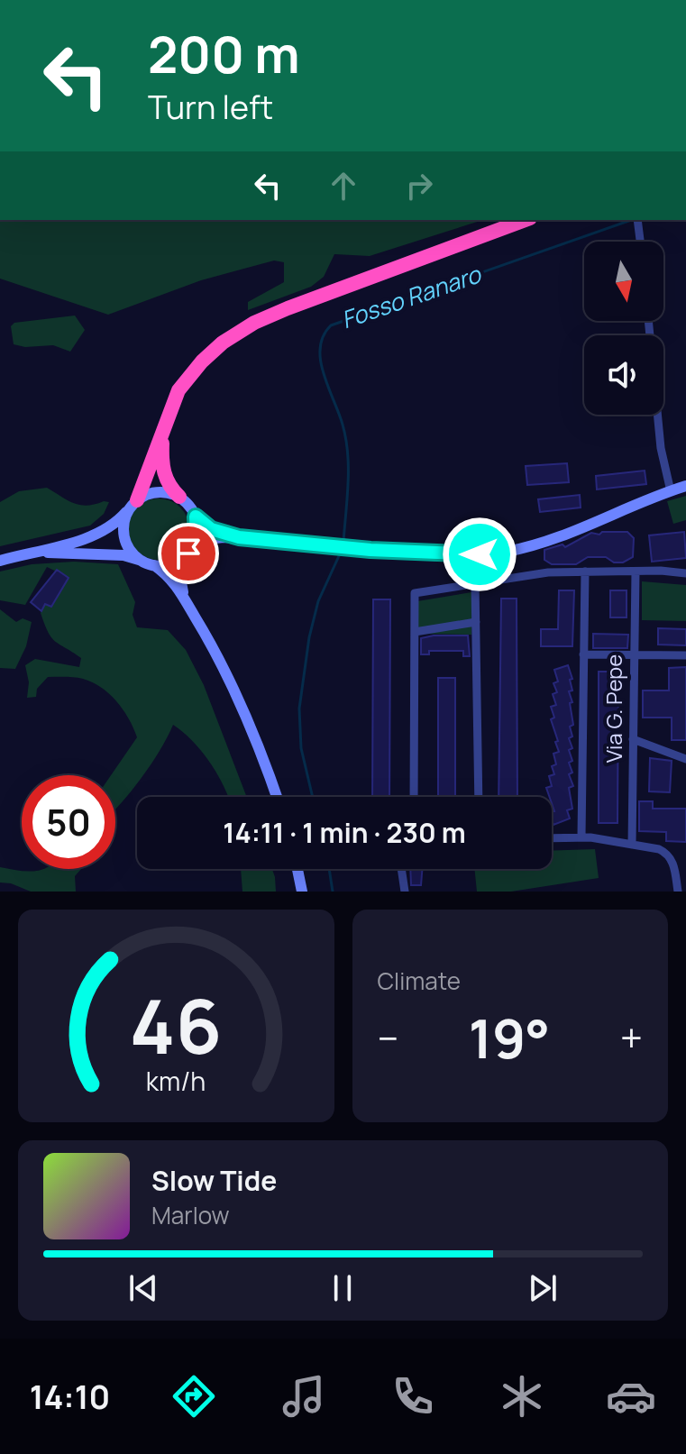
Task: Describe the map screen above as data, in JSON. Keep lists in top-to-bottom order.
{
  "streets": {
    "street": ["Via G. Pepe"]
  },
  "water": ["Fosso Ranaro"],
  "north": "bottom",
  "page": {
    "turn": ["200 m", "Turn left"],
    "limit": "50",
    "trip": "14:11 · 1 min · 230 m",
    "tile": "Climate",
    "heat": ["−", "19°", "+"],
    "song": ["Slow Tide", "Marlow"],
    "tabs": "14:10",
    "gauge": ["46", "km/h"]
  }
}
